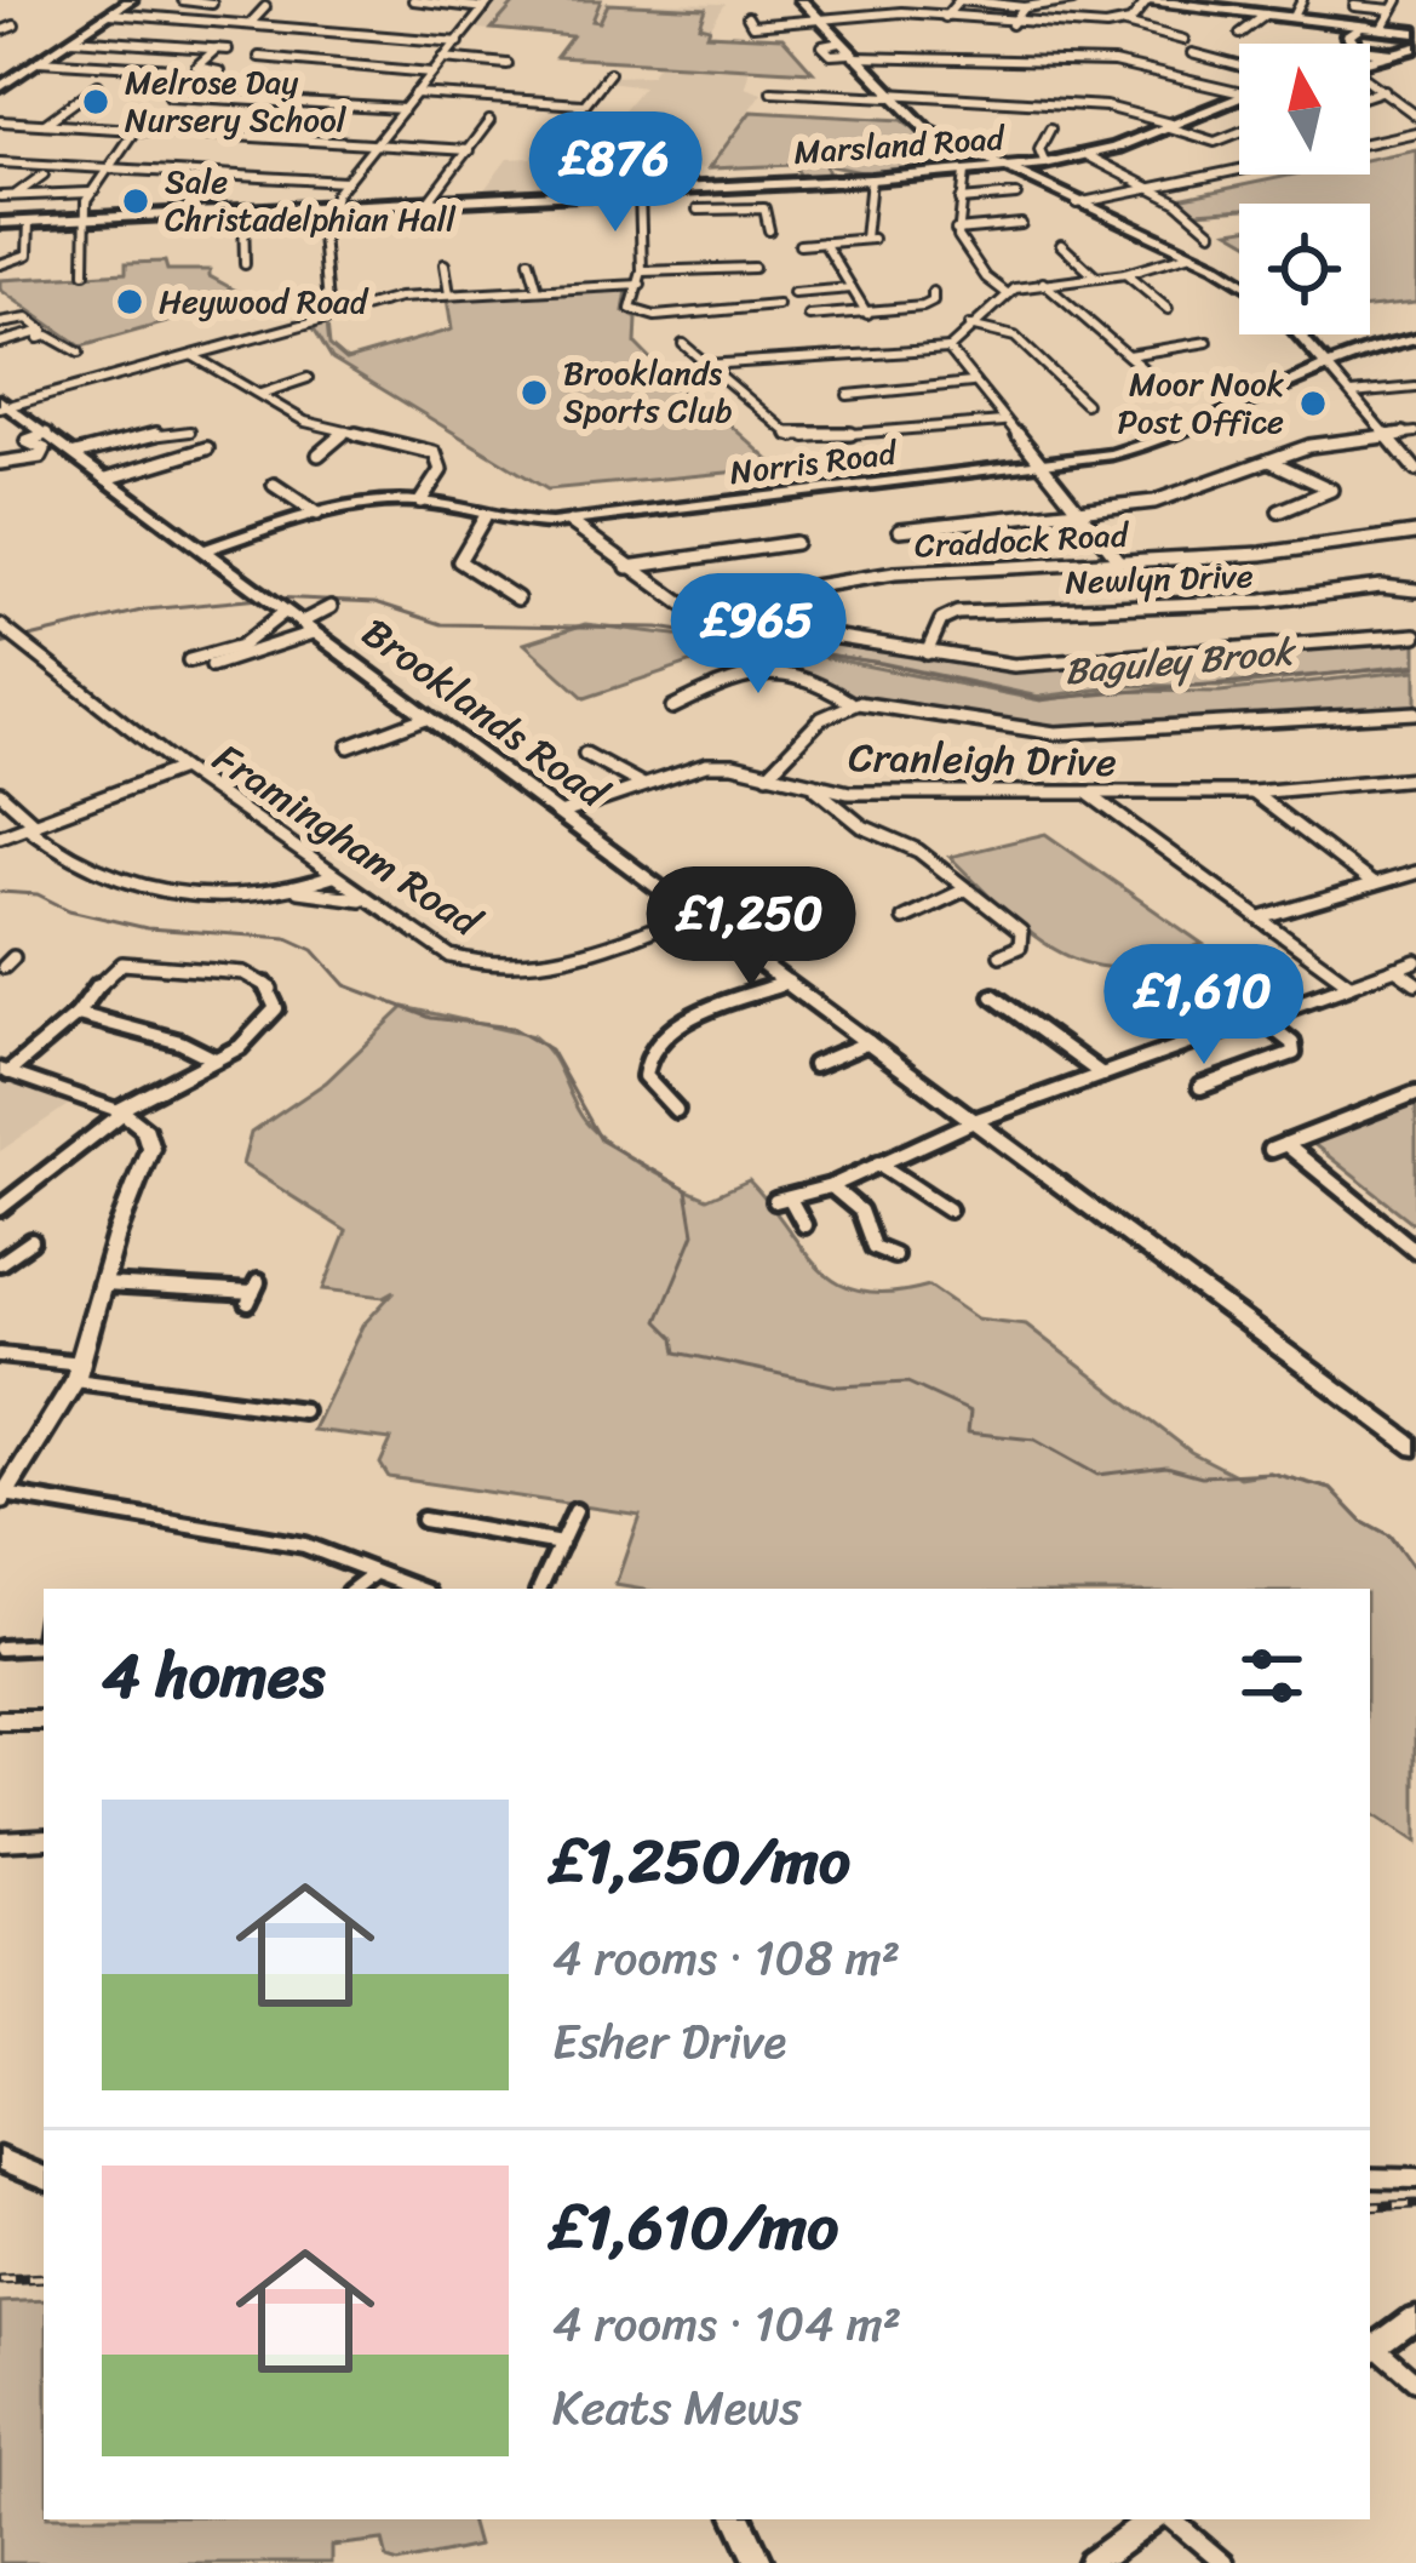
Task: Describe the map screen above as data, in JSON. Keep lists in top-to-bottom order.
{
  "streets": {
    "main road": ["Marsland Road"],
    "street": [
      "Norris Road",
      "Craddock Road",
      "Newlyn Drive",
      "Brooklands Road",
      "Cranleigh Drive",
      "Framingham Road"
    ]
  },
  "crossings": [
    ["Norris Road", "Craddock Road"],
    ["Norris Road", "Brooklands Road"],
    ["Brooklands Road", "Cranleigh Drive"],
    ["Brooklands Road", "Framingham Road"]
  ],
  "water": ["Baguley Brook"],
  "places": [
    "Melrose Day Nursery School",
    "Sale Christadelphian Hall",
    "Heywood Road",
    "Brooklands Sports Club",
    "Moor Nook Post Office"
  ],
  "north": "top",
  "page": {
    "price": [
      "£876",
      "£965",
      "£1,250",
      "£1,610"
    ],
    "heading": "4 homes",
    "list": [
      {
        "name": "£1,250/mo",
        "note": "4 rooms · 108 m² · Esher Drive"
      },
      {
        "name": "£1,610/mo",
        "note": "4 rooms · 104 m² · Keats Mews"
      }
    ]
  }
}
